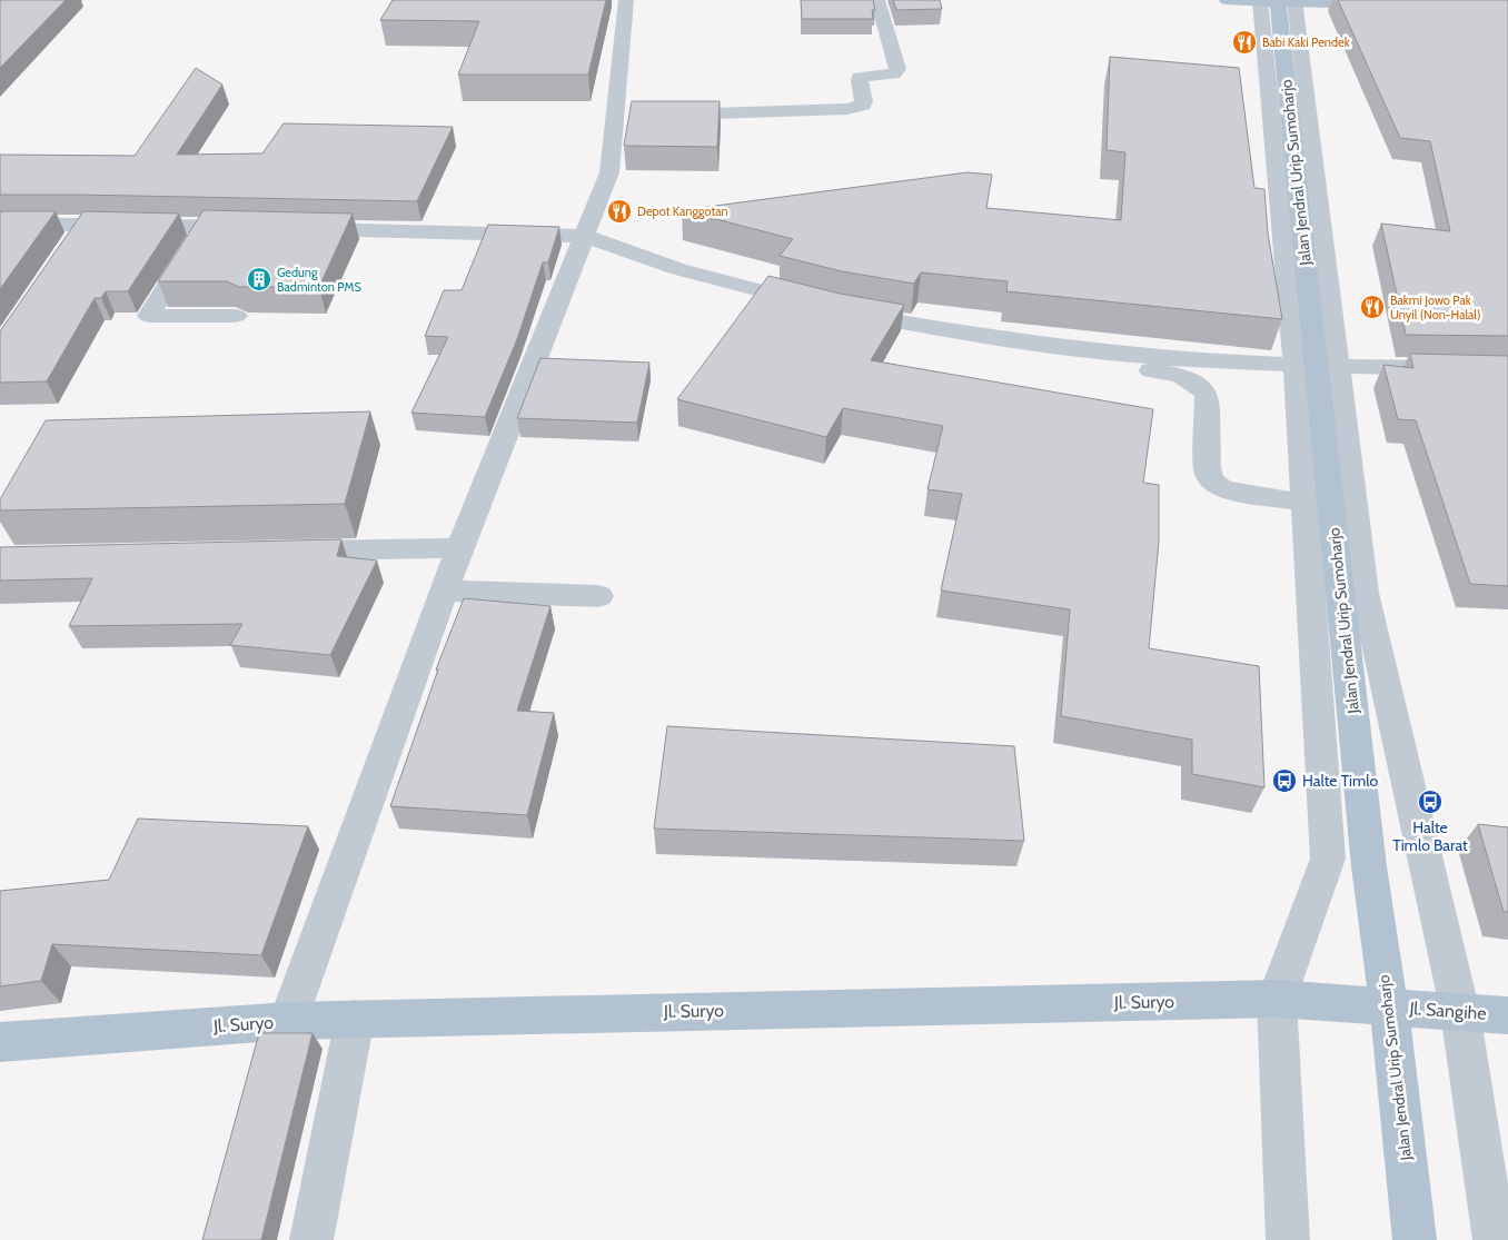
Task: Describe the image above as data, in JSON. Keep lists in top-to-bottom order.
{
  "streets": {
    "main road": ["Jalan Jendral Urip Sumoharjo", "Jl. Suryo", "Jl. Sangihe"]
  },
  "crossings": [
    ["Jalan Jendral Urip Sumoharjo", "Jl. Suryo"],
    ["Jalan Jendral Urip Sumoharjo", "Jl. Sangihe"],
    ["Jl. Suryo", "Jl. Sangihe"]
  ],
  "places": {
    "restaurant": ["Babi Kaki Pendek", "Depot Kanggotan", "Bakmi Jowo Pak Unyil (Non-Halal)"],
    "building": ["Gedung Badminton PMS"],
    "bus stop": ["Halte Timlo", "Halte Timlo Barat"]
  }
}
